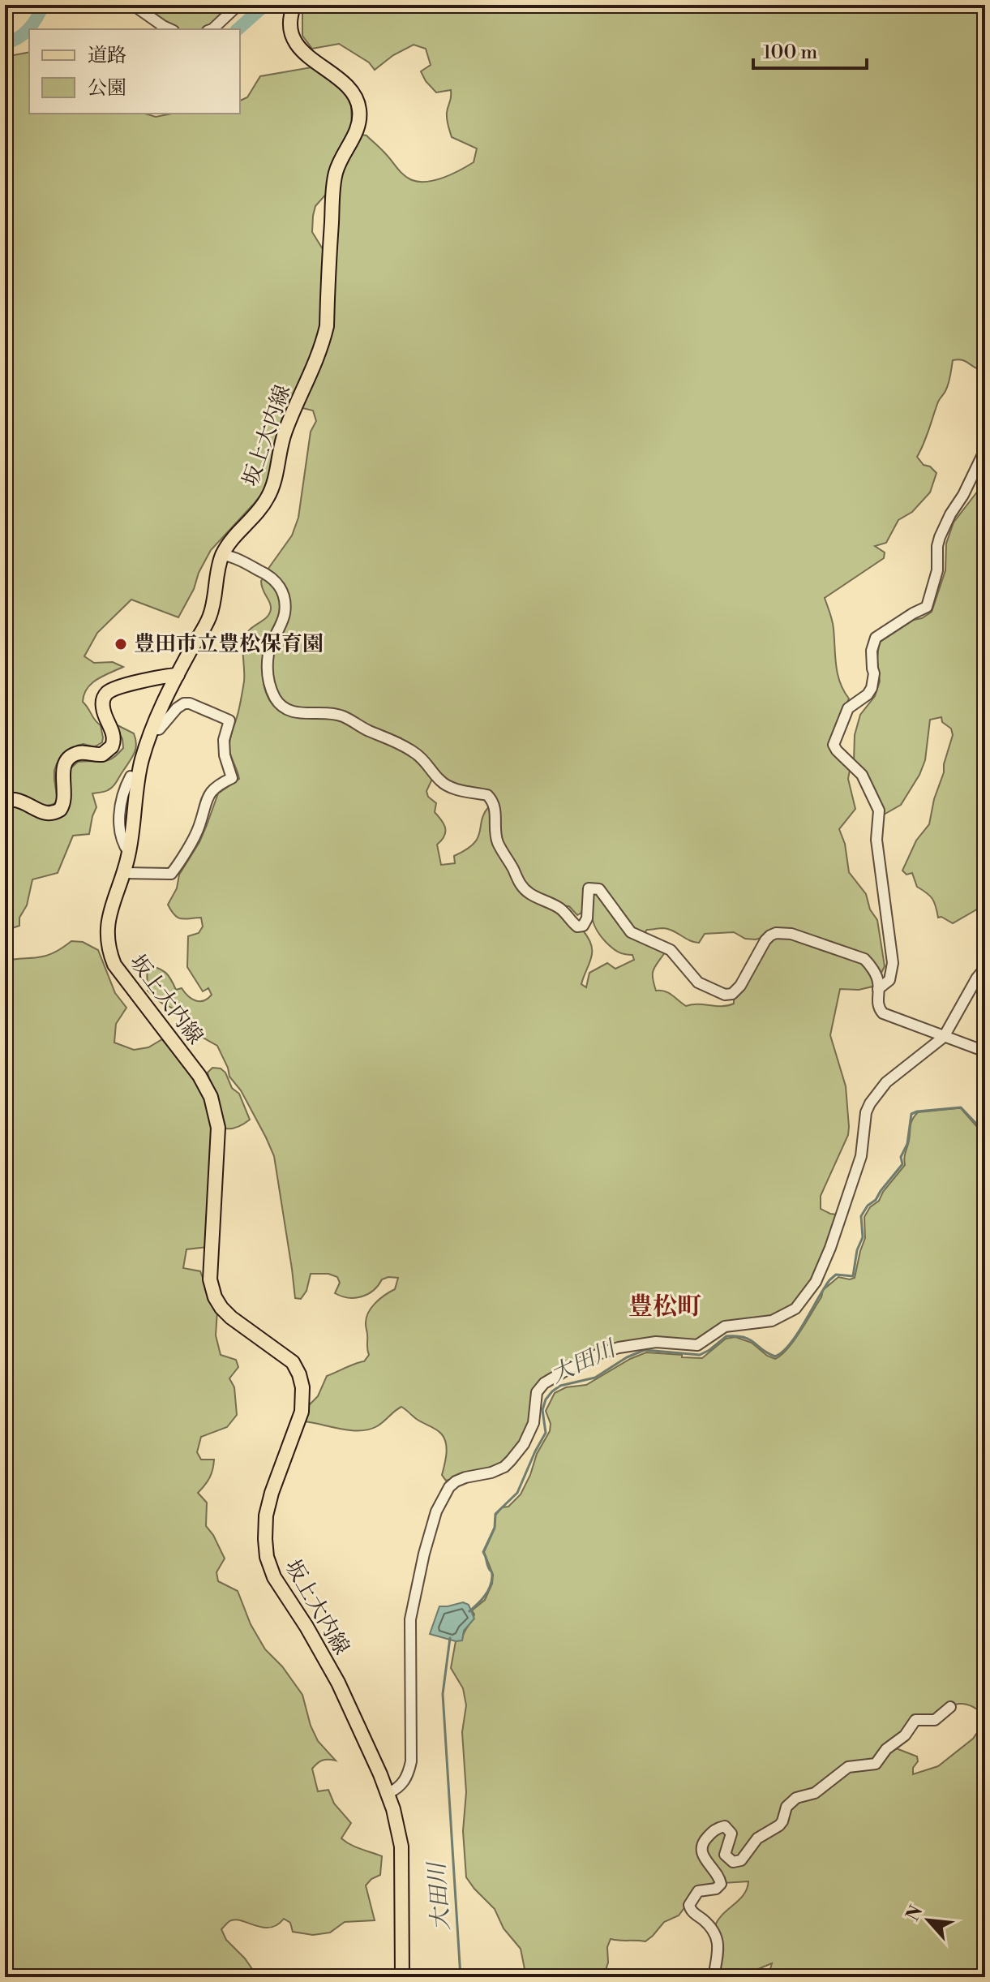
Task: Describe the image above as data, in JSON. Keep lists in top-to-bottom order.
{
  "streets": {
    "main road": ["坂上大内線"]
  },
  "districts": ["豊松町"],
  "water": ["大田川"],
  "places": ["豊田市立豊松保育園"],
  "legend": ["道路", "公園"],
  "scale_bar": "100 m",
  "north": "top left"
}
